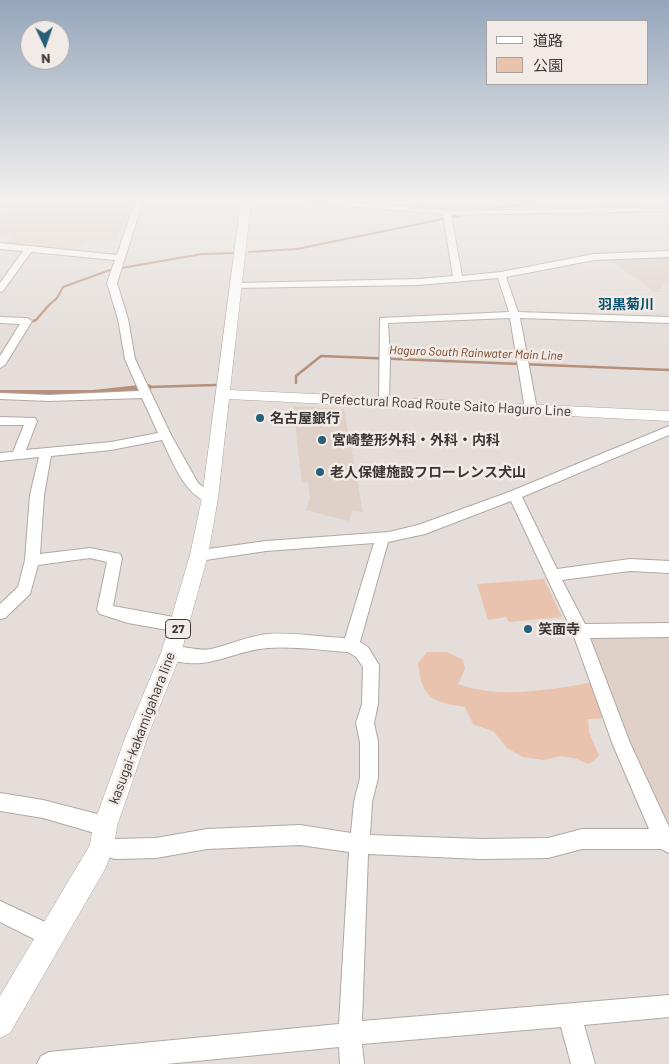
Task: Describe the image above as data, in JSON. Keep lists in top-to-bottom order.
{
  "streets": {
    "main road": ["Prefectural Road Route Saito Haguro Line", "27", "kasugai-kakamigahara line"]
  },
  "crossings": [
    ["Prefectural Road Route Saito Haguro Line", "kasugai-kakamigahara line"]
  ],
  "districts": ["羽黒菊川"],
  "water": ["Haguro South Rainwater Main Line"],
  "places": [
    "名古屋銀行",
    "宮崎整形外科・外科・内科",
    "老人保健施設フローレンス犬山",
    "笑面寺"
  ],
  "legend": ["道路", "公園"],
  "north": "bottom"
}
